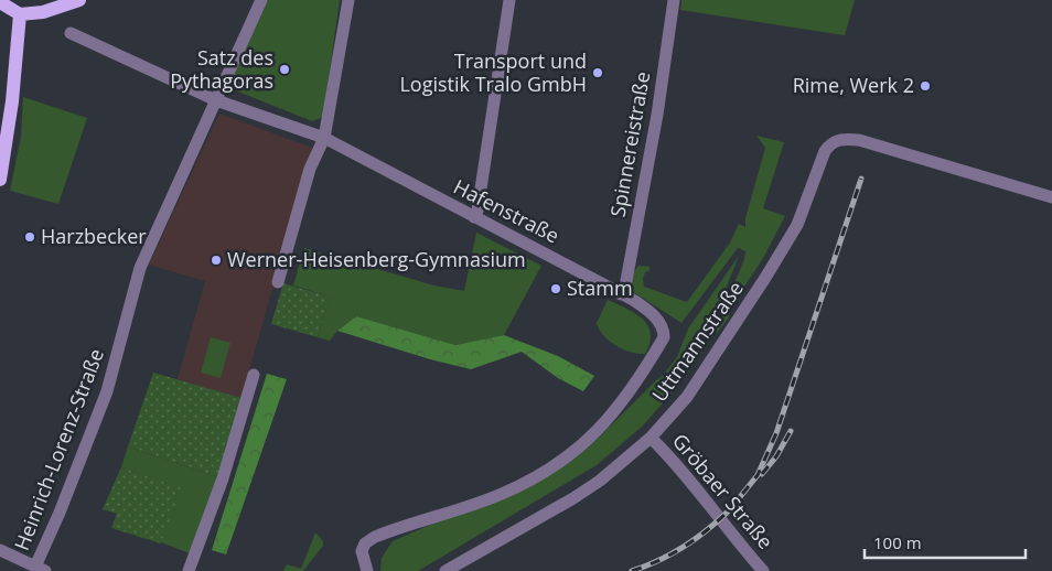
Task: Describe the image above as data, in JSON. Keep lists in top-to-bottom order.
{
  "streets": {
    "street": [
      "Spinnereistraße",
      "Hafenstraße",
      "Uttmannstraße",
      "Heinrich-Lorenz-Straße",
      "Gröbaer Straße"
    ]
  },
  "crossings": [
    ["Spinnereistraße", "Hafenstraße"],
    ["Hafenstraße", "Uttmannstraße"],
    ["Hafenstraße", "Heinrich-Lorenz-Straße"],
    ["Uttmannstraße", "Gröbaer Straße"]
  ],
  "places": [
    "Satz des Pythagoras",
    "Transport und Logistik Tralo GmbH",
    "Rime, Werk 2",
    "Harzbecker",
    "Werner-Heisenberg-Gymnasium",
    "Stamm"
  ],
  "scale_bar": "100 m"
}
